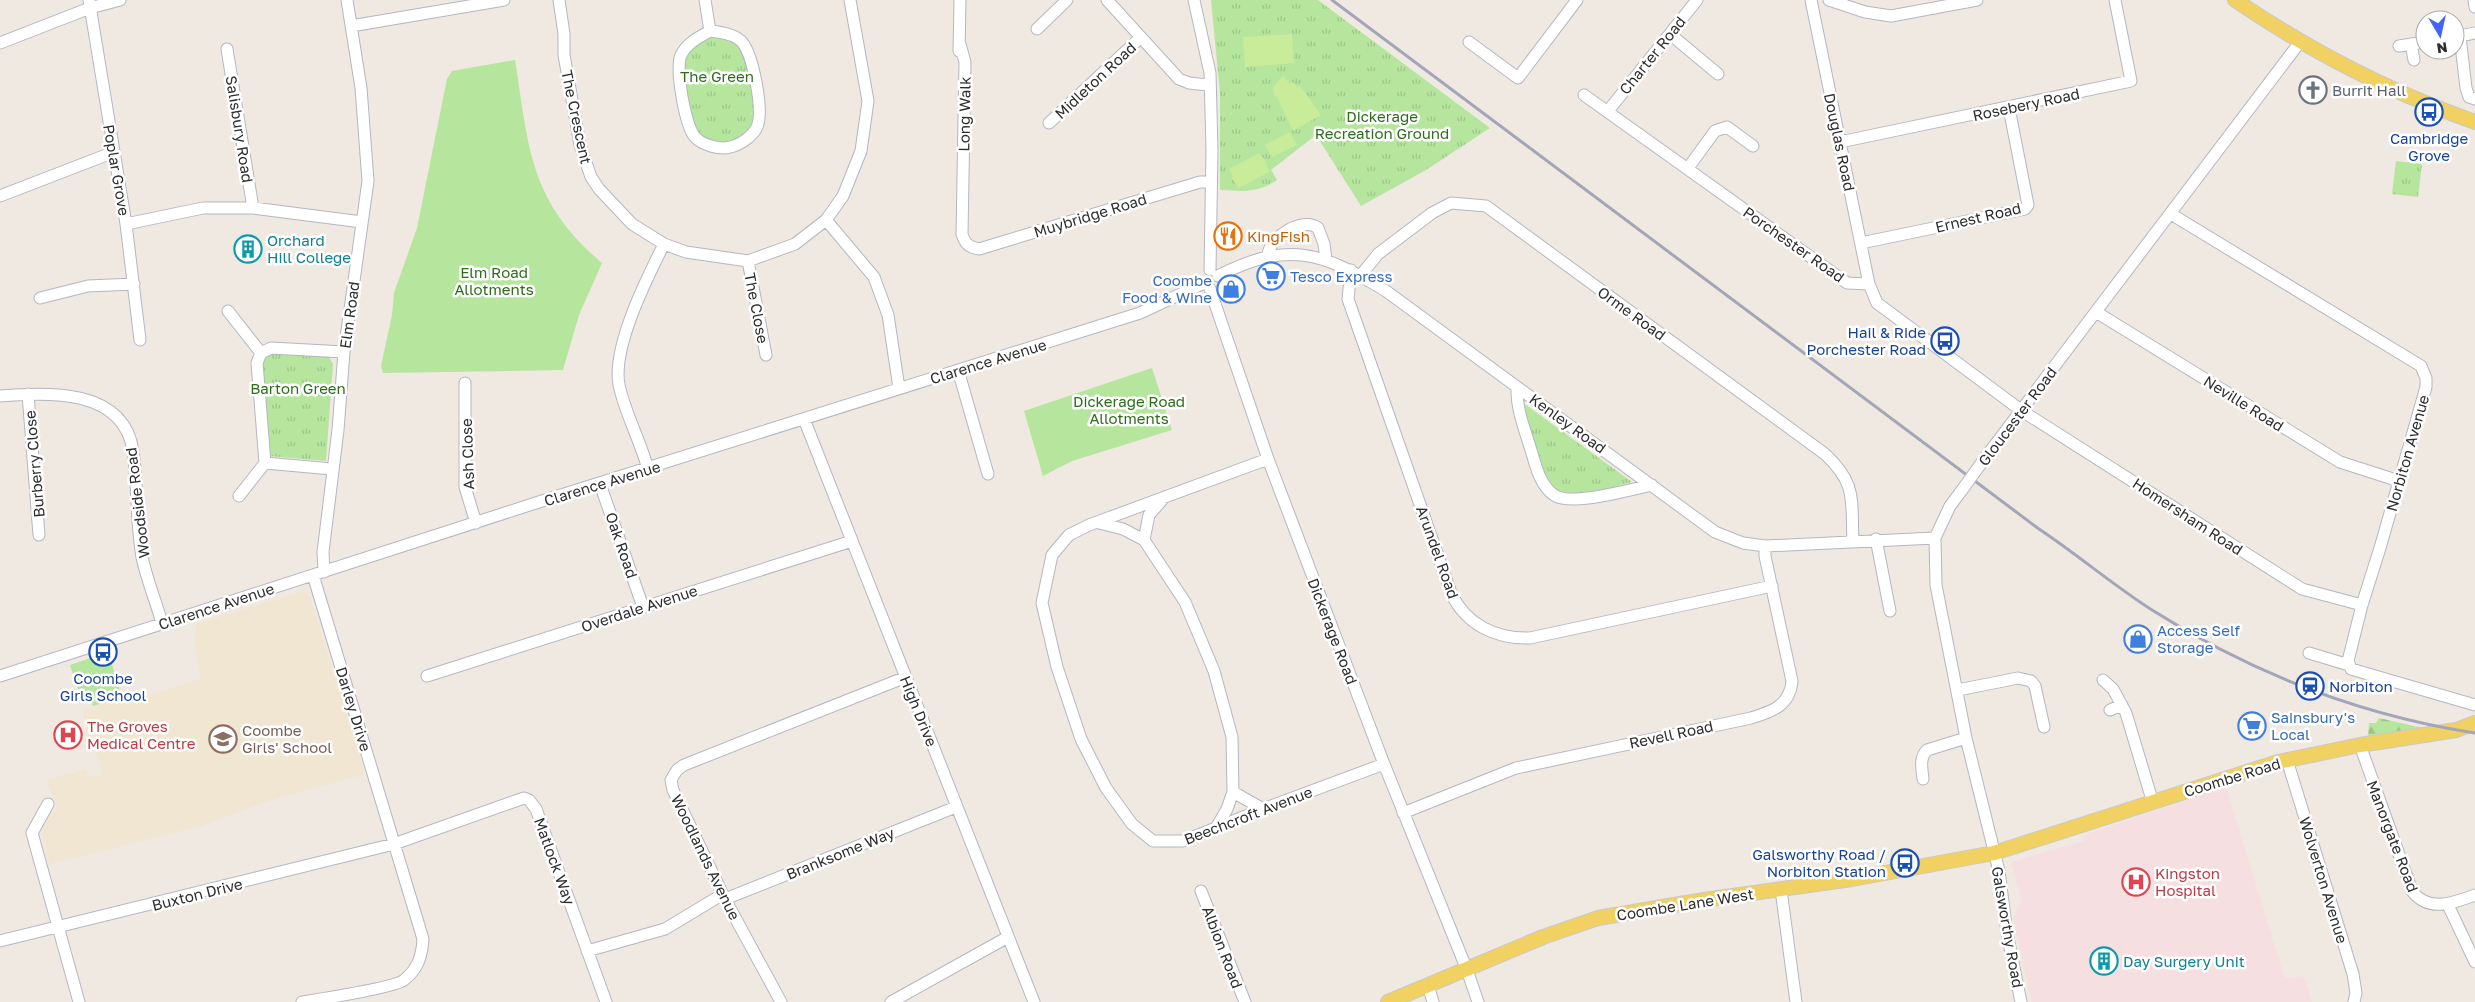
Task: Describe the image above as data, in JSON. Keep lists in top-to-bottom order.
{
  "streets": {
    "main road": ["Coombe Road", "Coombe Lane West"],
    "street": [
      "Charter Road",
      "Midleton Road",
      "Rosebery Road",
      "Long Walk",
      "The Crescent",
      "Salisbury Road",
      "Douglas Road",
      "Poplar Grove",
      "Muybridge Road",
      "Ernest Road",
      "Porchester Road",
      "The Close",
      "Orme Road",
      "Elm Road",
      "Clarence Avenue",
      "Neville Road",
      "Gloucester Road",
      "Kenley Road",
      "Norbiton Avenue",
      "Ash Close",
      "Burberry Close",
      "Woodside Road",
      "Homersham Road",
      "Oak Road",
      "Arundel Road",
      "Overdale Avenue",
      "Dickerage Road",
      "Darley Drive",
      "High Drive",
      "Revell Road",
      "Beechcroft Avenue",
      "Manorgate Road",
      "Branksome Way",
      "Woodlands Avenue",
      "Matlock Way",
      "Wolverton Avenue",
      "Buxton Drive",
      "Galsworthy Road",
      "Albion Road"
    ]
  },
  "crossings": [
    ["Charter Road", "Porchester Road"],
    ["Rosebery Road", "Douglas Road"],
    ["Rosebery Road", "Ernest Road"],
    ["Long Walk", "Muybridge Road"],
    ["The Crescent", "The Close"],
    ["Douglas Road", "Ernest Road"],
    ["Douglas Road", "Porchester Road"],
    ["Orme Road", "Kenley Road"],
    ["Orme Road", "Arundel Road"],
    ["Elm Road", "Clarence Avenue"],
    ["Elm Road", "Darley Drive"],
    ["Clarence Avenue", "Ash Close"],
    ["Clarence Avenue", "Woodside Road"],
    ["Clarence Avenue", "Oak Road"],
    ["Clarence Avenue", "Dickerage Road"],
    ["Clarence Avenue", "Darley Drive"],
    ["Clarence Avenue", "High Drive"],
    ["Neville Road", "Gloucester Road"],
    ["Neville Road", "Norbiton Avenue"],
    ["Gloucester Road", "Kenley Road"],
    ["Gloucester Road", "Norbiton Avenue"],
    ["Gloucester Road", "Homersham Road"],
    ["Gloucester Road", "Coombe Road"],
    ["Gloucester Road", "Coombe Lane West"],
    ["Gloucester Road", "Galsworthy Road"],
    ["Kenley Road", "Arundel Road"],
    ["Kenley Road", "Revell Road"],
    ["Norbiton Avenue", "Homersham Road"],
    ["Burberry Close", "Woodside Road"],
    ["Oak Road", "Overdale Avenue"],
    ["Arundel Road", "Revell Road"],
    ["Overdale Avenue", "High Drive"],
    ["Dickerage Road", "Revell Road"],
    ["Dickerage Road", "Beechcroft Avenue"],
    ["Dickerage Road", "Coombe Lane West"],
    ["Darley Drive", "Matlock Way"],
    ["Darley Drive", "Buxton Drive"],
    ["High Drive", "Branksome Way"],
    ["High Drive", "Woodlands Avenue"],
    ["Coombe Road", "Manorgate Road"],
    ["Coombe Road", "Wolverton Avenue"],
    ["Coombe Road", "Coombe Lane West"],
    ["Coombe Road", "Galsworthy Road"],
    ["Branksome Way", "Woodlands Avenue"],
    ["Branksome Way", "Matlock Way"],
    ["Matlock Way", "Buxton Drive"],
    ["Coombe Lane West", "Galsworthy Road"]
  ],
  "parks": [
    "The Green",
    "Dickerage Recreation Ground",
    "Elm Road Allotments",
    "Barton Green",
    "Dickerage Road Allotments"
  ],
  "places": {
    "church": ["Burrit Hall"],
    "bus stop": [
      "Cambridge Grove",
      "Hail & Ride Porchester Road",
      "Coombe Girls School",
      "Galsworthy Road / Norbiton Station"
    ],
    "restaurant": ["KingFish"],
    "building": ["Orchard Hill College", "Day Surgery Unit"],
    "supermarket": ["Tesco Express", "Sainsbury's Local"],
    "shop": ["Coombe Food & Wine", "Access Self Storage"],
    "station": ["Norbiton"],
    "hospital": ["The Groves Medical Centre", "Kingston Hospital"],
    "school or university": ["Coombe Girls' School"]
  },
  "north": "bottom"
}
